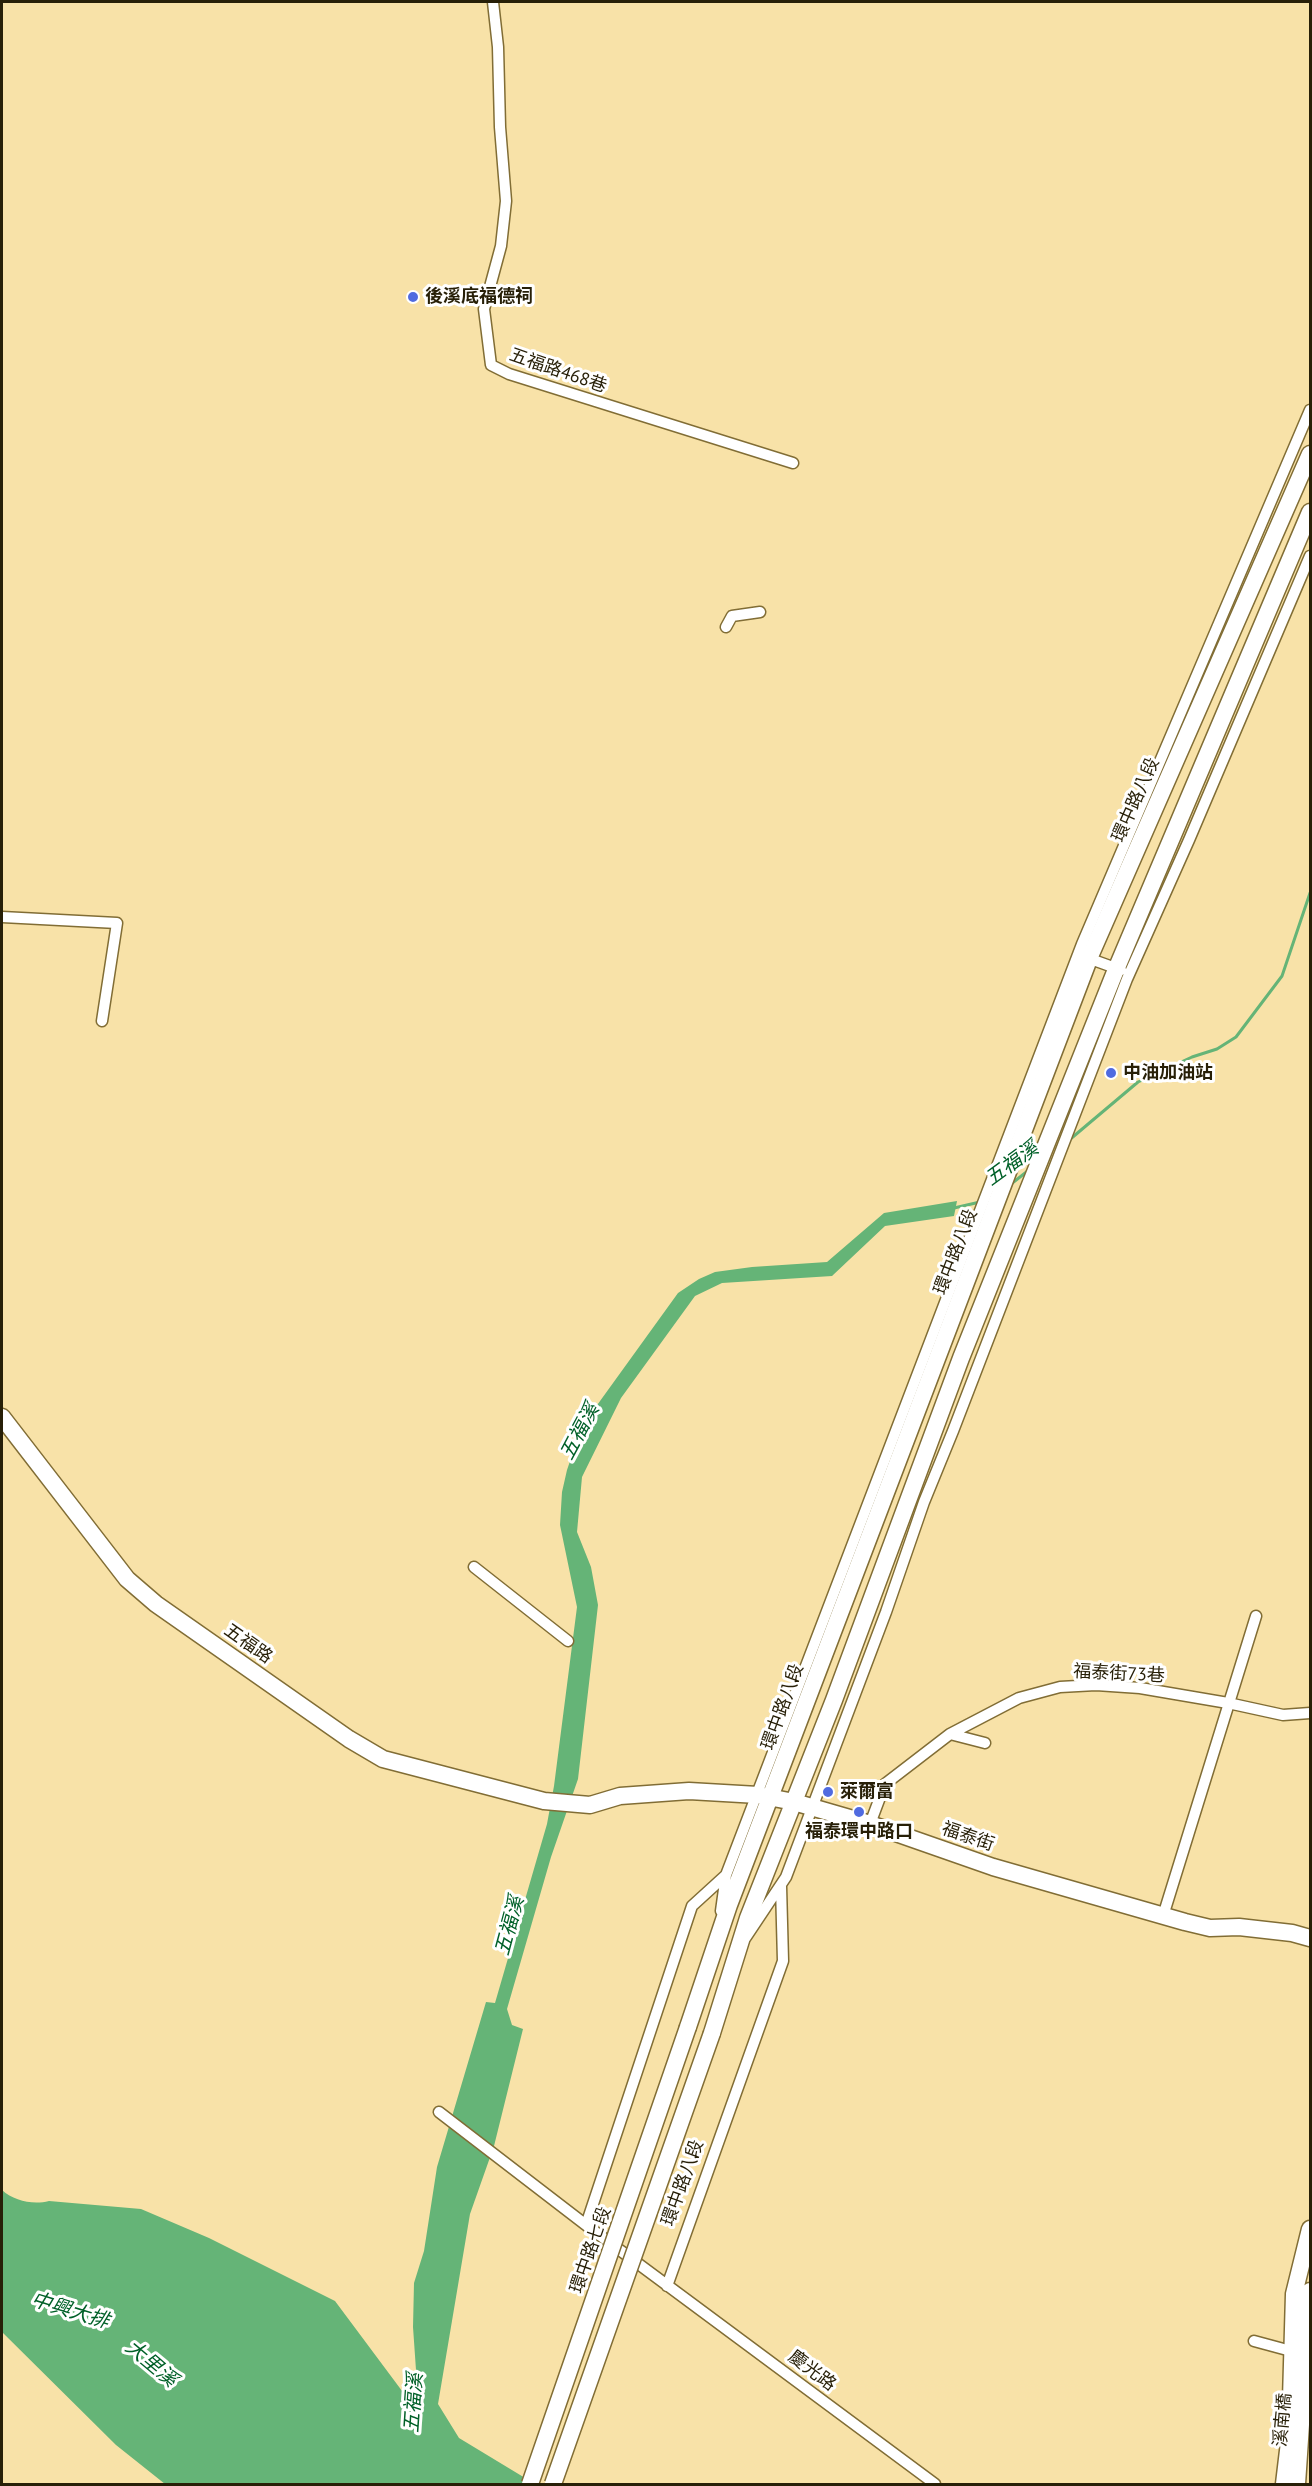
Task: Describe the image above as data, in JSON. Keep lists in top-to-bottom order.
{
  "streets": {
    "street": [
      "五福路468巷",
      "環中路八段",
      "五福路",
      "福泰街73巷",
      "福泰街",
      "環中路七段",
      "慶光路",
      "溪南橋"
    ]
  },
  "crossings": [
    ["環中路八段", "福泰街"],
    ["環中路八段", "環中路七段"],
    ["環中路八段", "慶光路"],
    ["五福路", "福泰街"],
    ["福泰街73巷", "福泰街"]
  ],
  "water": ["五福溪", "中興大排", "大里溪"],
  "places": [
    "後溪底福德祠",
    "中油加油站",
    "萊爾富",
    "福泰環中路口"
  ]
}
